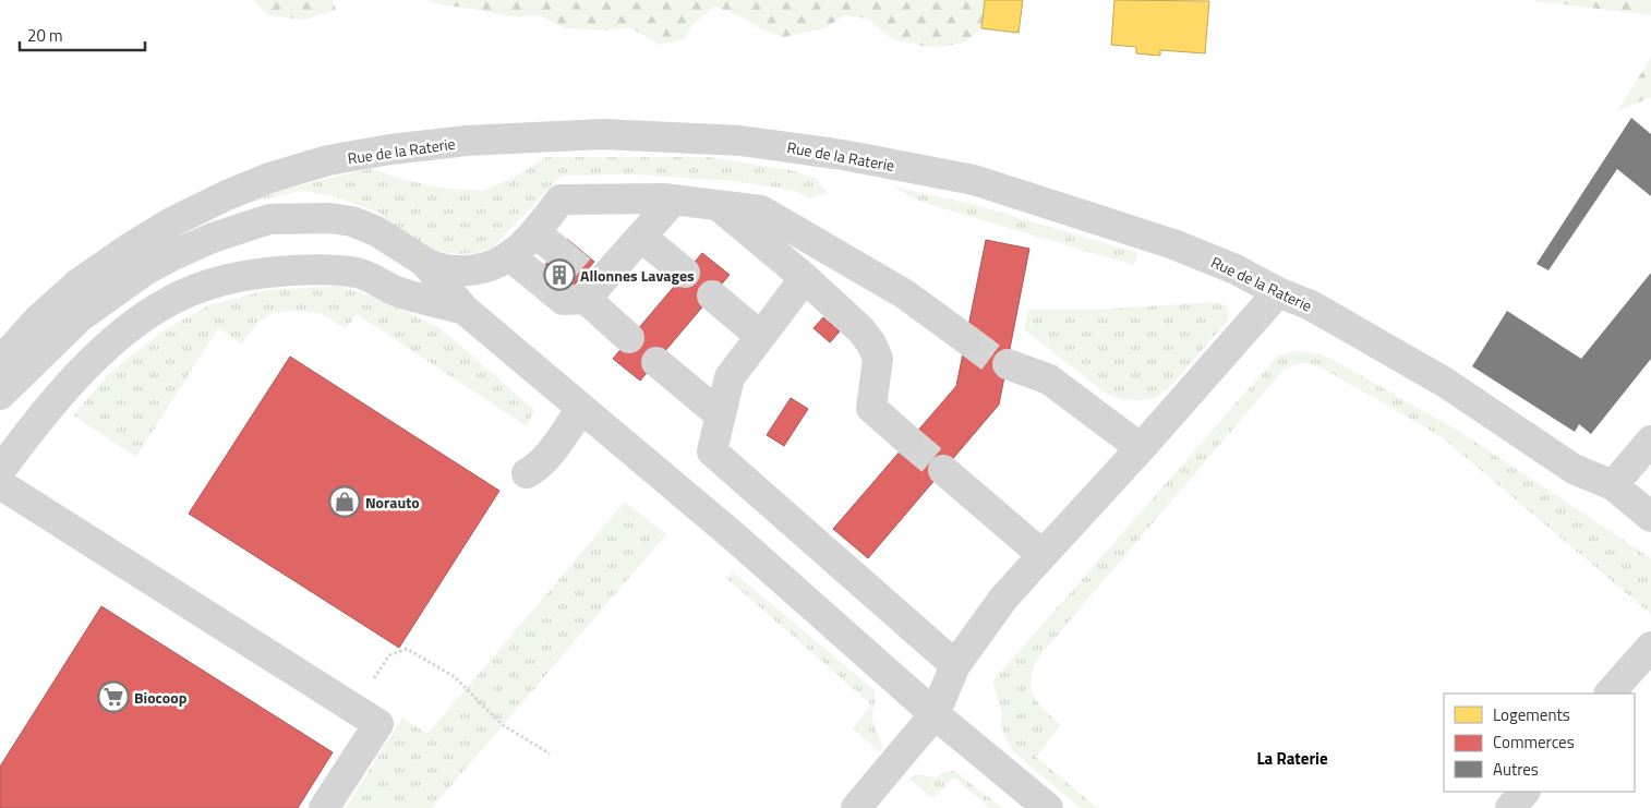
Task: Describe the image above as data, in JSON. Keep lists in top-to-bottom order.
{
  "streets": {
    "street": ["Rue de la Raterie"]
  },
  "districts": ["La Raterie"],
  "places": {
    "building": ["Allonnes Lavages"],
    "shop": ["Norauto"],
    "supermarket": ["Biocoop"]
  },
  "legend": ["Logements", "Commerces", "Autres"],
  "scale_bar": "20 m"
}
